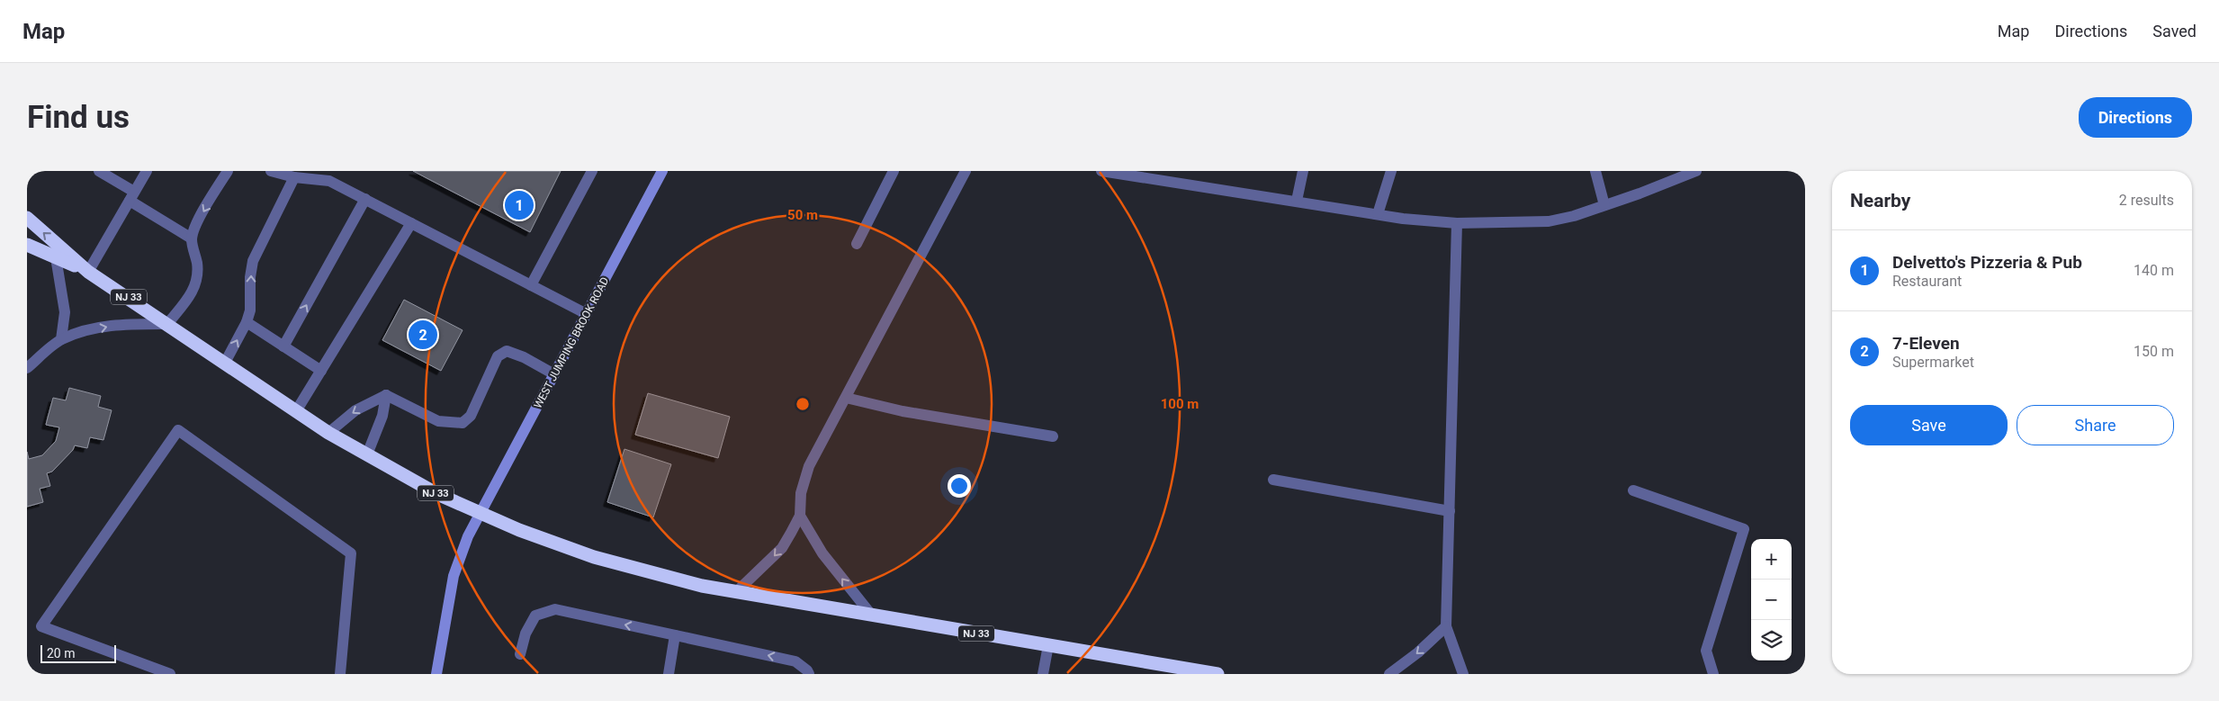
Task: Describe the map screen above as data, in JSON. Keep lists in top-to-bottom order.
{
  "streets": {
    "highway": ["NJ 33"],
    "street": ["WEST JUMPING BROOK ROAD"]
  },
  "crossings": [
    ["NJ 33", "WEST JUMPING BROOK ROAD"]
  ],
  "scale_bar": "20 m",
  "page": {
    "header": "Map",
    "nav": ["Map", "Directions", "Saved"],
    "buttons": [
      "Directions",
      ["Save", "Share"]
    ],
    "title": "Find us",
    "heading": ["Nearby", "2 results"],
    "pins": ["1", "2"],
    "list": [
      {
        "mark": "1",
        "name": "Delvetto's Pizzeria & Pub",
        "note": "Restaurant",
        "value": "140 m"
      },
      {
        "mark": "2",
        "name": "7-Eleven",
        "note": "Supermarket",
        "value": "150 m"
      }
    ],
    "map_buttons": ["+", "−"],
    "scale": "20 m"
  },
  "rings": ["50 m", "100 m"]
}
